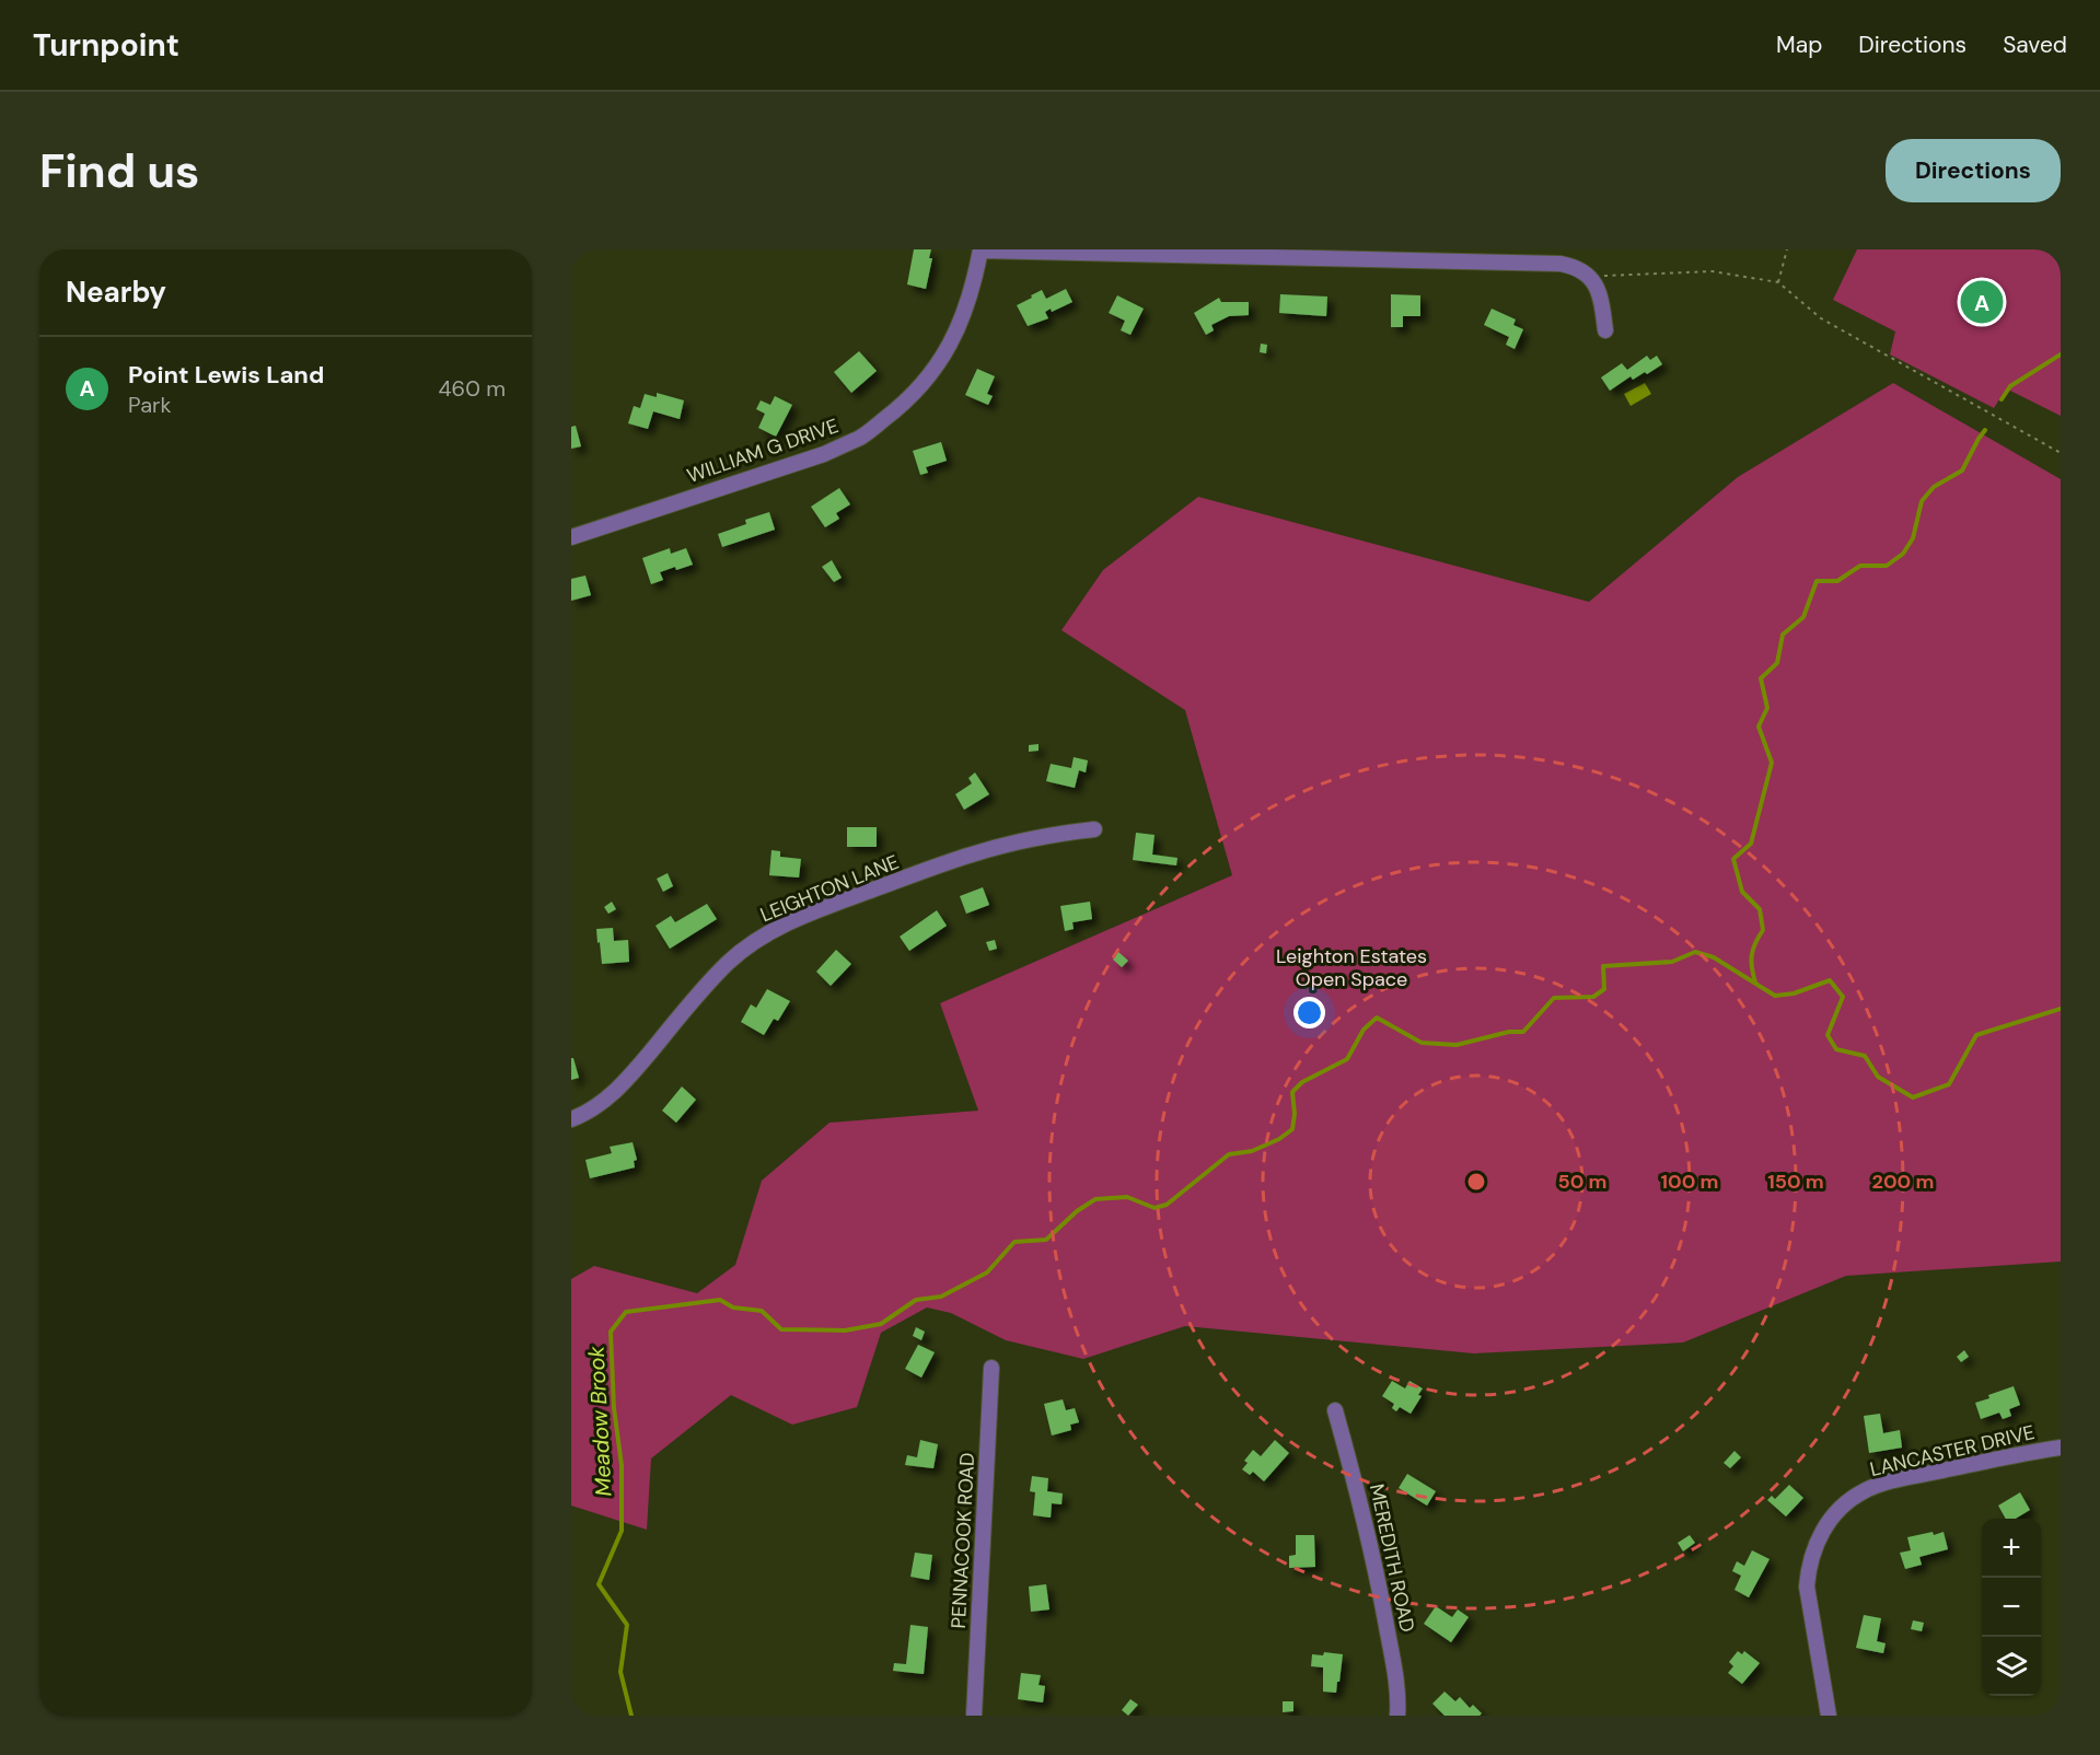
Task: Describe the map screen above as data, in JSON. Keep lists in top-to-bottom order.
{
  "streets": {
    "street": [
      "WILLIAM G DRIVE",
      "LEIGHTON LANE",
      "LANCASTER DRIVE",
      "PENNACOOK ROAD",
      "MEREDITH ROAD"
    ]
  },
  "water": ["Meadow Brook"],
  "parks": ["Leighton Estates Open Space"],
  "page": {
    "header": "Turnpoint",
    "nav": ["Map", "Directions", "Saved"],
    "buttons": "Directions",
    "title": "Find us",
    "heading": "Nearby",
    "pins": "A",
    "list": [
      {
        "mark": "A",
        "name": "Point Lewis Land",
        "note": "Park",
        "value": "460 m"
      }
    ],
    "map_buttons": ["+", "−"]
  },
  "rings": [
    "50 m",
    "100 m",
    "150 m",
    "200 m"
  ]
}
